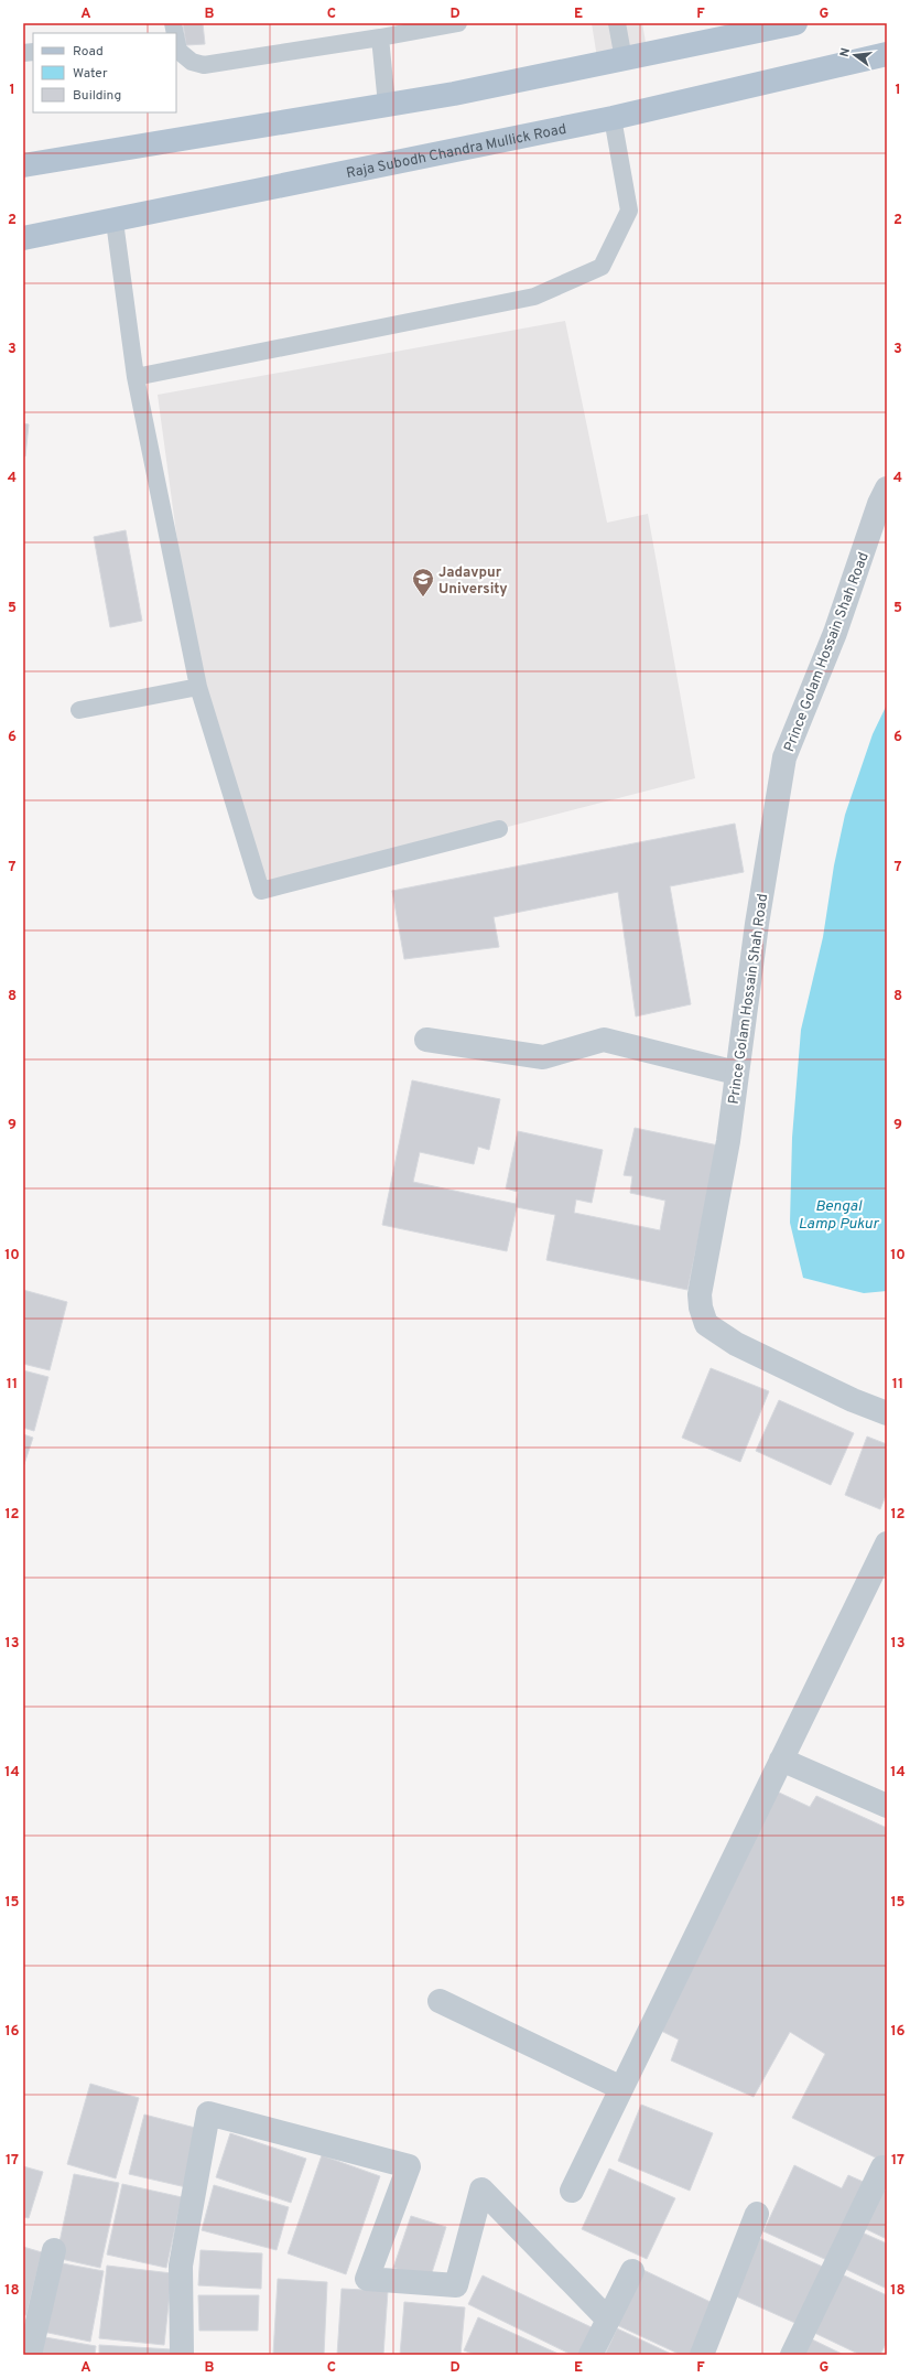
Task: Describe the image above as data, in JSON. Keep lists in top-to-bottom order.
{
  "streets": {
    "main road": ["Raja Subodh Chandra Mullick Road"],
    "street": ["Prince Golam Hossain Shah Road"]
  },
  "water": ["Bengal Lamp Pukur"],
  "places": {
    "school or university": ["Jadavpur University"]
  },
  "legend": ["Road", "Water", "Building"],
  "north": "left",
  "grid": {
    "columns": [
      "A",
      "B",
      "C",
      "D",
      "E",
      "F",
      "G"
    ],
    "rows": [
      "1",
      "2",
      "3",
      "4",
      "5",
      "6",
      "7",
      "8",
      "9",
      "10",
      "11",
      "12",
      "13",
      "14",
      "15",
      "16",
      "17",
      "18"
    ]
  }
}
